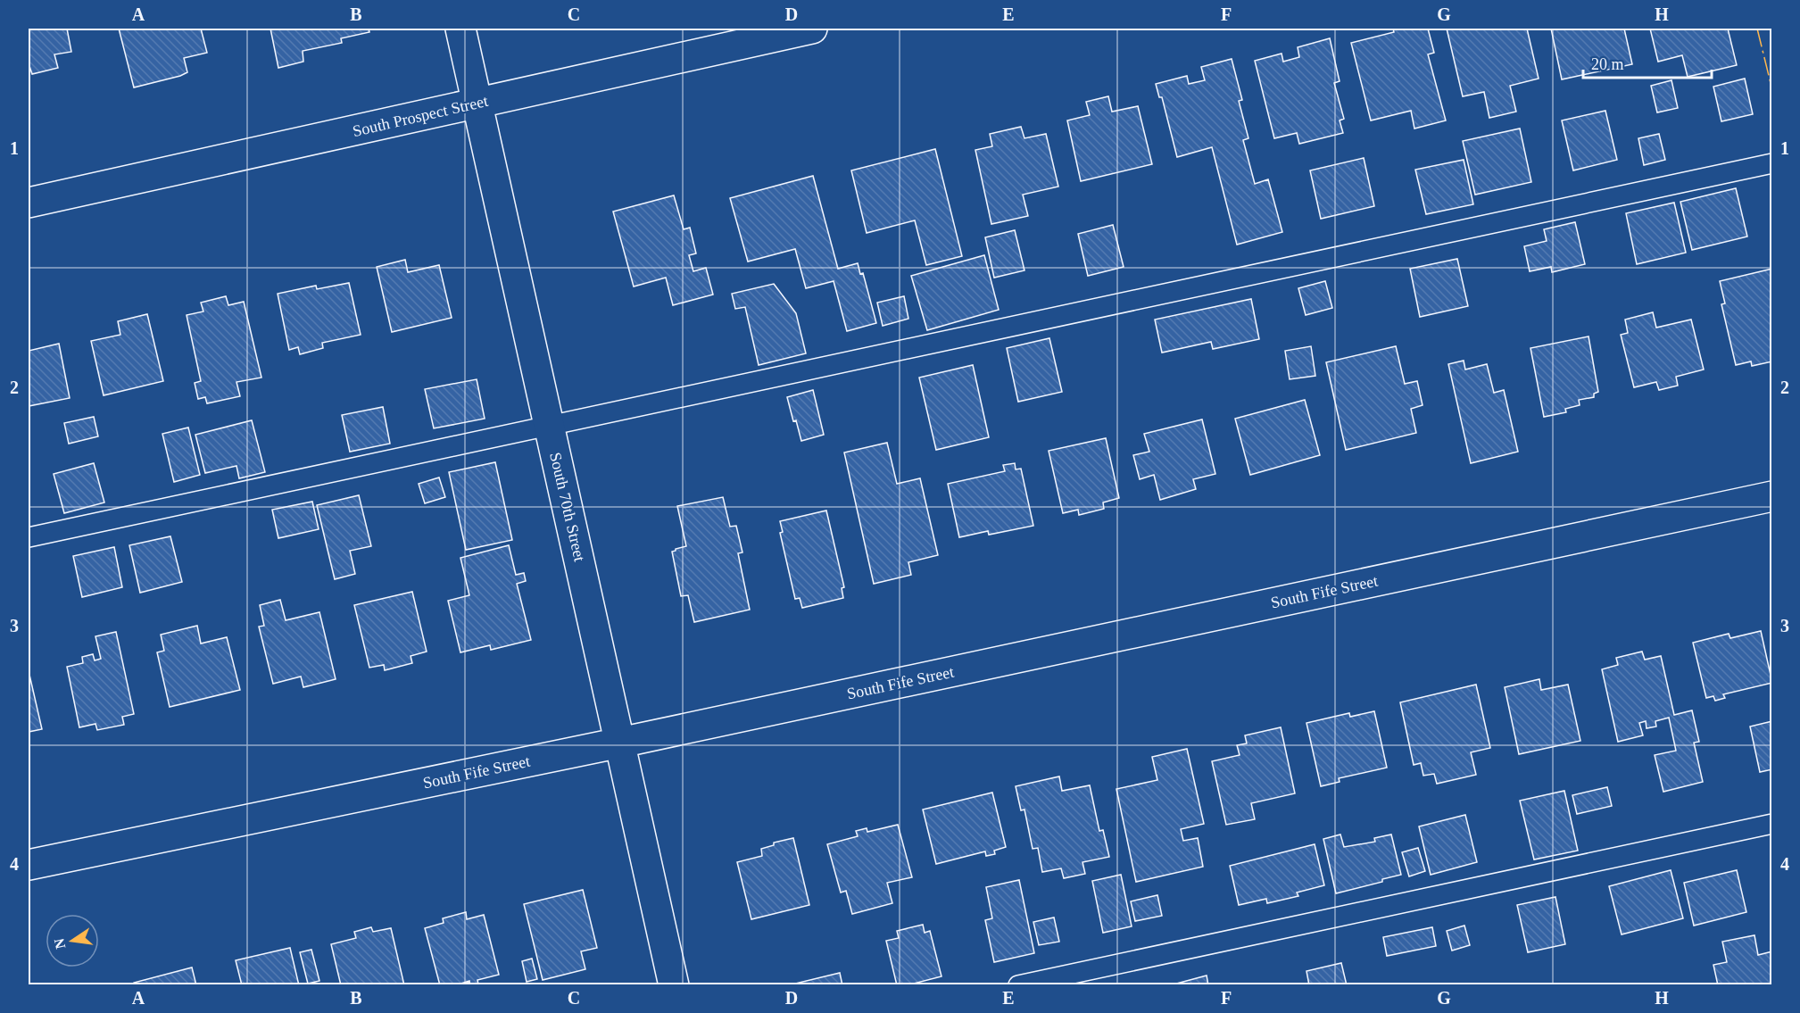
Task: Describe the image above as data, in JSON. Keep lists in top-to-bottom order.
{
  "streets": {
    "street": ["South Prospect Street", "South 70th Street", "South Fife Street"]
  },
  "crossings": [
    ["South Prospect Street", "South 70th Street"],
    ["South 70th Street", "South Fife Street"]
  ],
  "scale_bar": "20 m",
  "north": "left",
  "grid": {
    "columns": [
      "A",
      "B",
      "C",
      "D",
      "E",
      "F",
      "G",
      "H"
    ],
    "rows": [
      "1",
      "2",
      "3",
      "4"
    ]
  }
}
